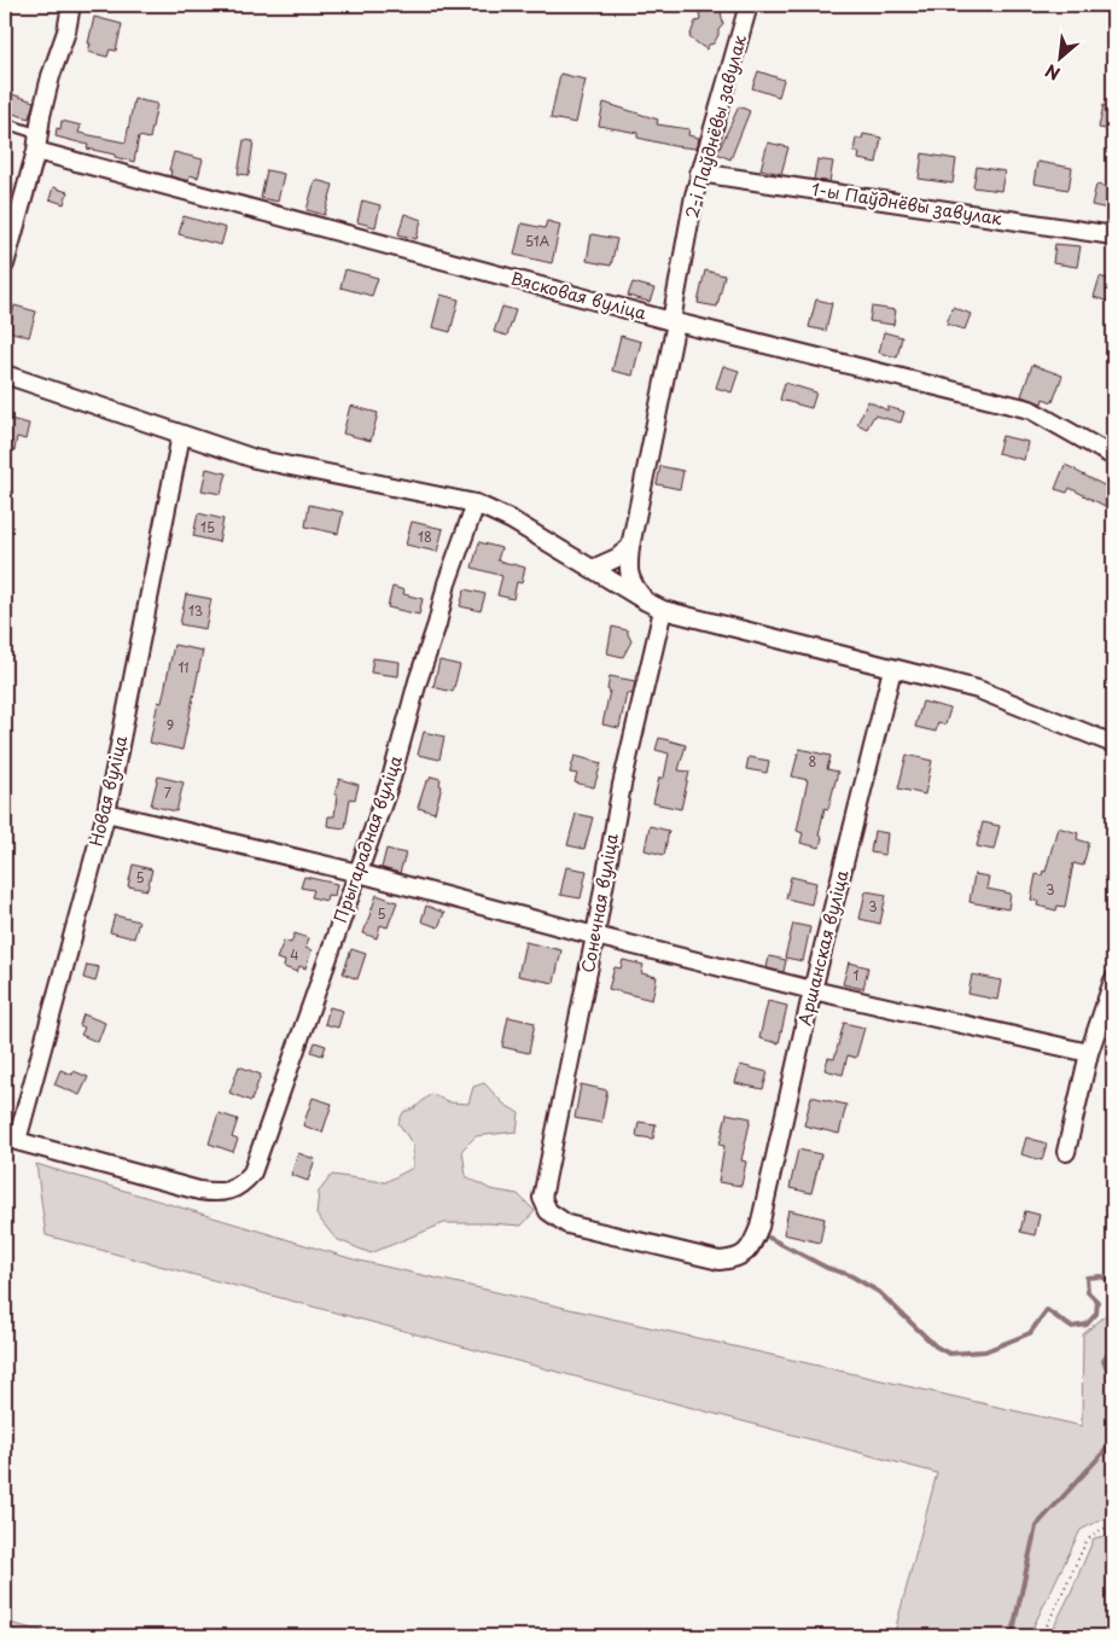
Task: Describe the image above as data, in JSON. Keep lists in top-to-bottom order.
{
  "streets": {
    "street": [
      "2-і Паўднёвы завулак",
      "1-ы Паўднёвы завулак",
      "Вясковая вуліца",
      "Новая вуліца",
      "Прыгарадная вуліца",
      "Сонечная вуліца",
      "Аршанская вуліца"
    ]
  },
  "crossings": [
    ["2-і Паўднёвы завулак", "1-ы Паўднёвы завулак"],
    ["2-і Паўднёвы завулак", "Вясковая вуліца"],
    ["Новая вуліца", "Прыгарадная вуліца"],
    ["Сонечная вуліца", "Аршанская вуліца"]
  ],
  "house_numbers": [
    "51А",
    "15",
    "18",
    "13",
    "11",
    "9",
    "8",
    "7",
    "5",
    "3",
    "3",
    "5",
    "4",
    "1"
  ],
  "north": "bottom left"
}
